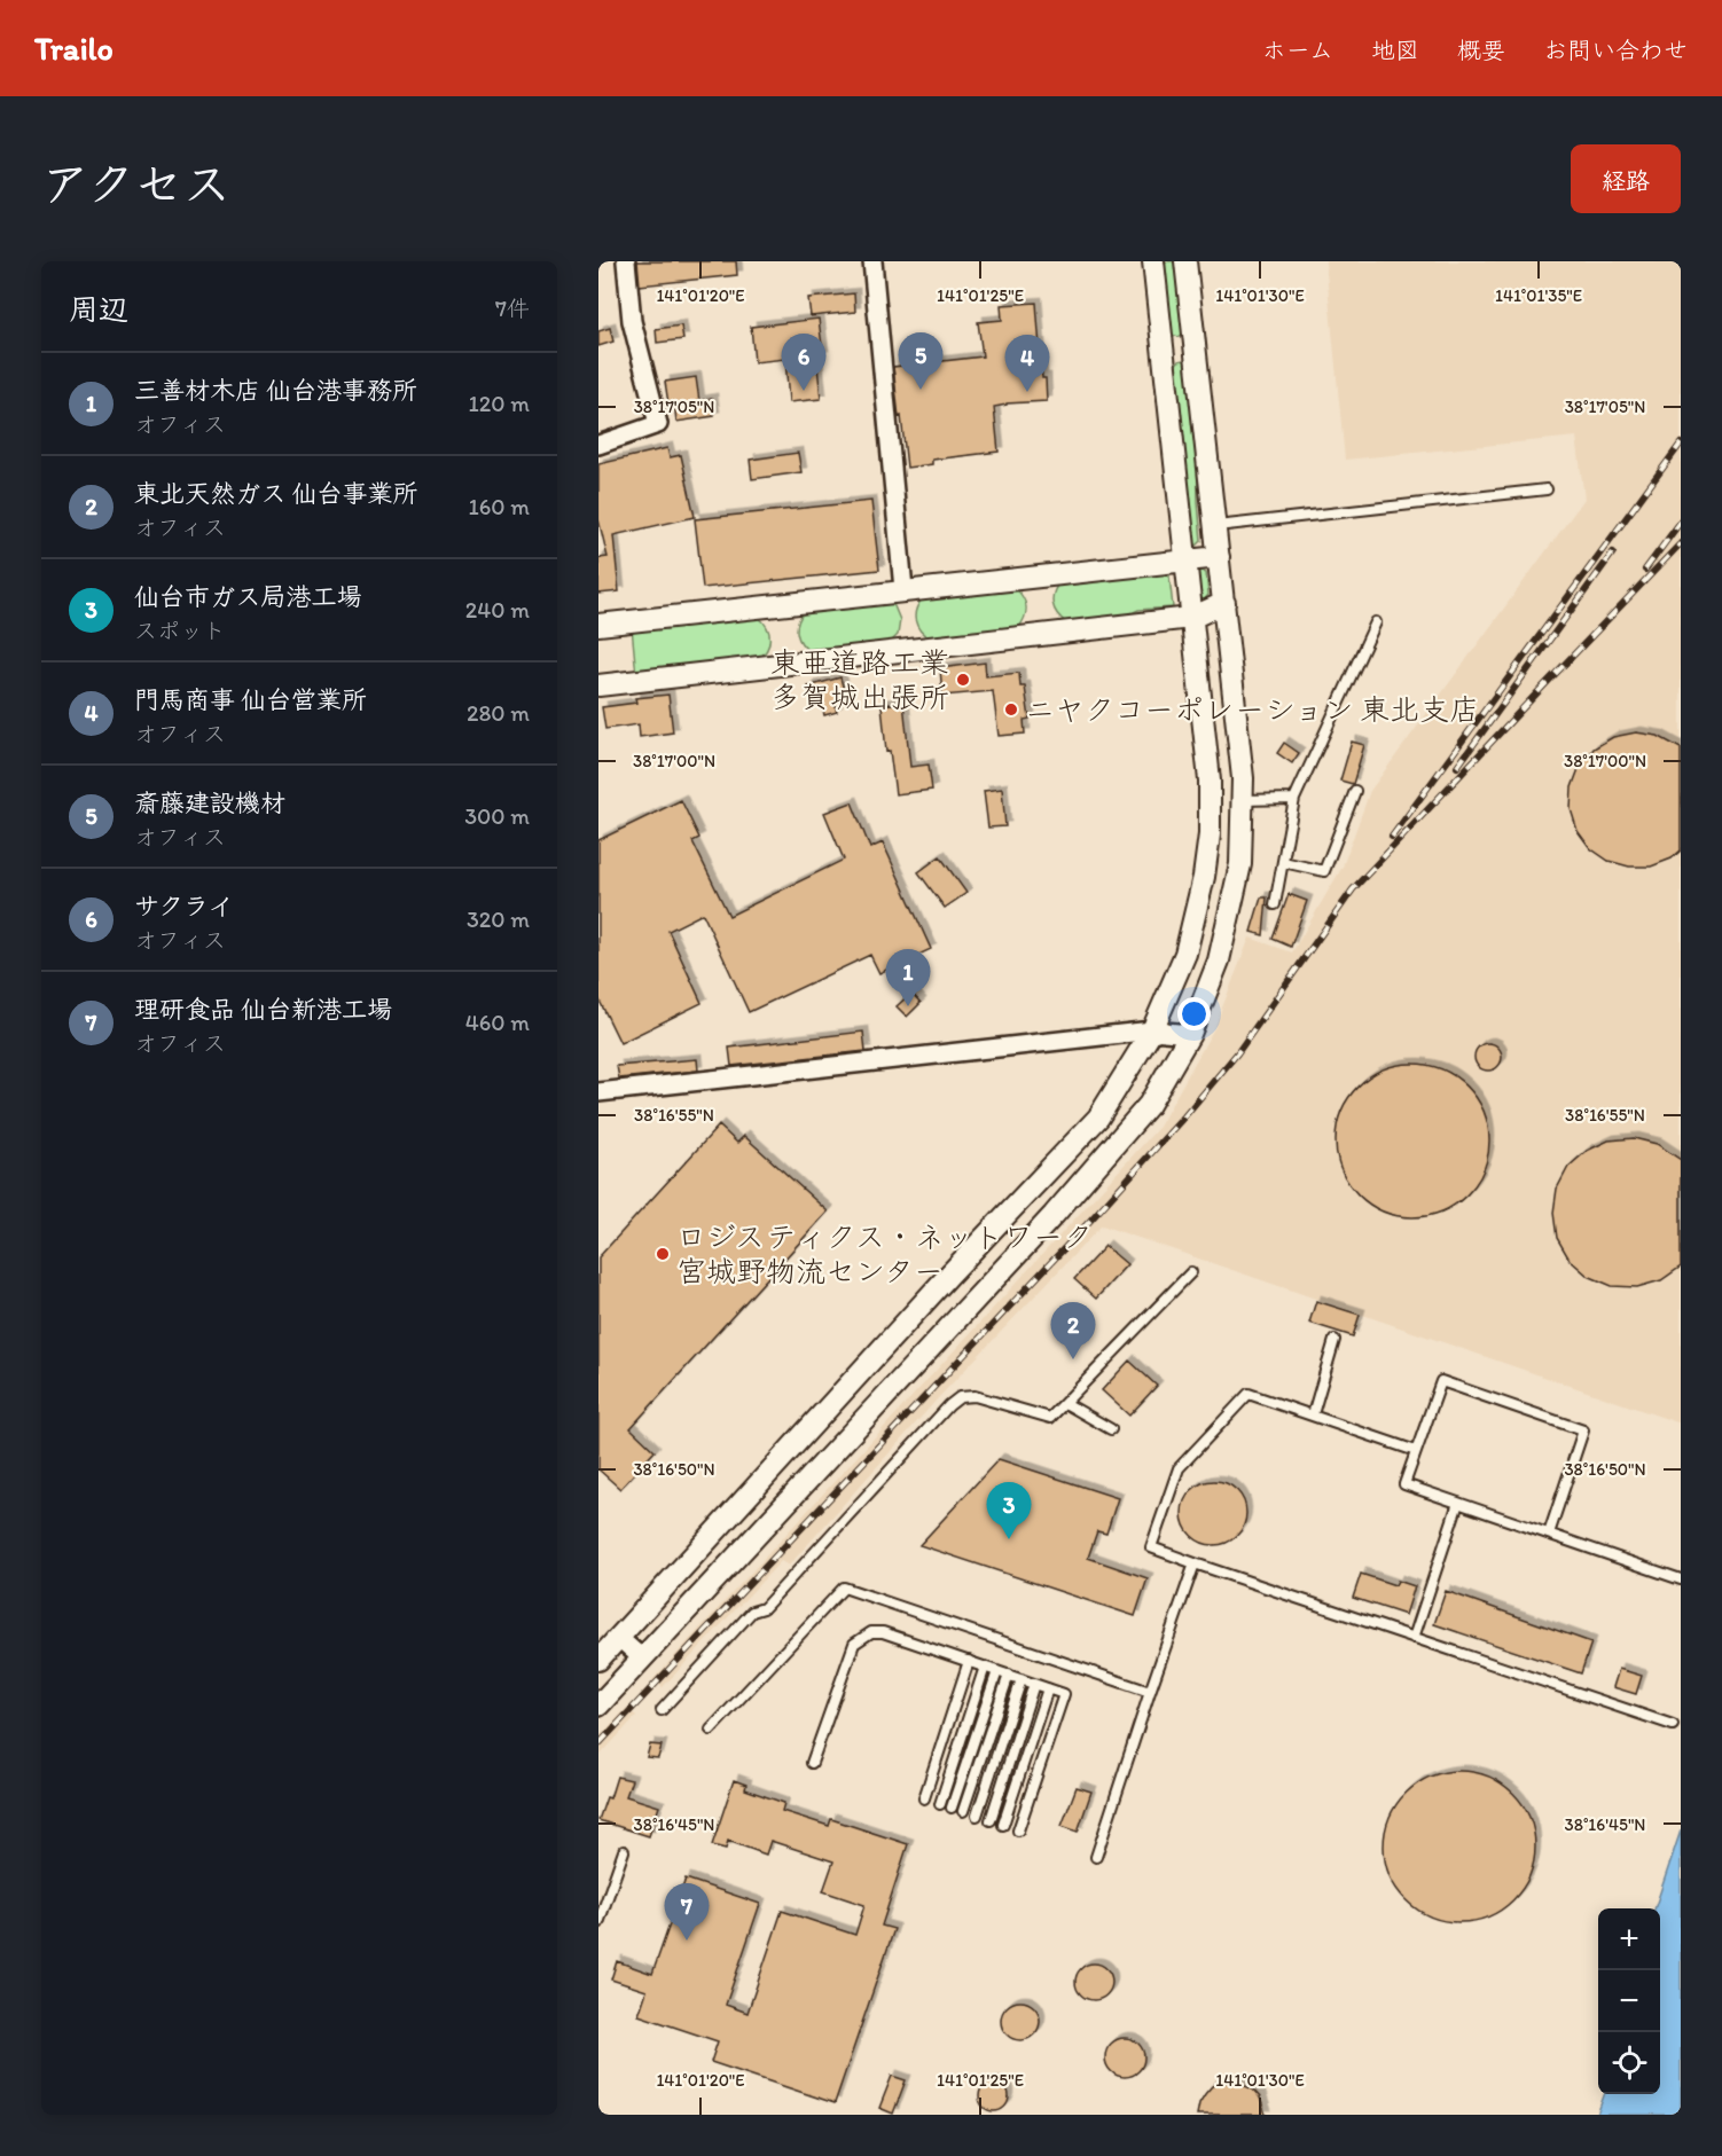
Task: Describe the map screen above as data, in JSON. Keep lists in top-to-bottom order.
{
  "places": ["東亜道路工業 多賀城出張所", "ニヤクコーポレーション 東北支店", "ロジスティクス・ネットワーク 宮城野物流センター"],
  "page": {
    "header": "Trailo",
    "nav": [
      "ホーム",
      "地図",
      "概要",
      "お問い合わせ"
    ],
    "title": "アクセス",
    "buttons": "経路",
    "heading": ["周辺", "7件"],
    "pins": [
      "5",
      "6",
      "4",
      "1",
      "2",
      "3",
      "7"
    ],
    "list": [
      {
        "mark": "1",
        "name": "三善材木店 仙台港事務所",
        "note": "オフィス",
        "value": "120 m"
      },
      {
        "mark": "2",
        "name": "東北天然ガス 仙台事業所",
        "note": "オフィス",
        "value": "160 m"
      },
      {
        "mark": "3",
        "name": "仙台市ガス局港工場",
        "note": "スポット",
        "value": "240 m"
      },
      {
        "mark": "4",
        "name": "門馬商事 仙台営業所",
        "note": "オフィス",
        "value": "280 m"
      },
      {
        "mark": "5",
        "name": "斎藤建設機材",
        "note": "オフィス",
        "value": "300 m"
      },
      {
        "mark": "6",
        "name": "サクライ",
        "note": "オフィス",
        "value": "320 m"
      },
      {
        "mark": "7",
        "name": "理研食品 仙台新港工場",
        "note": "オフィス",
        "value": "460 m"
      }
    ],
    "map_buttons": ["+", "−"]
  },
  "coordinates": [
    "141°01'20\"E",
    "141°01'25\"E",
    "141°01'30\"E",
    "141°01'35\"E",
    "38°17'05\"N",
    "38°17'00\"N",
    "38°16'55\"N",
    "38°16'50\"N",
    "38°16'45\"N"
  ]
}
